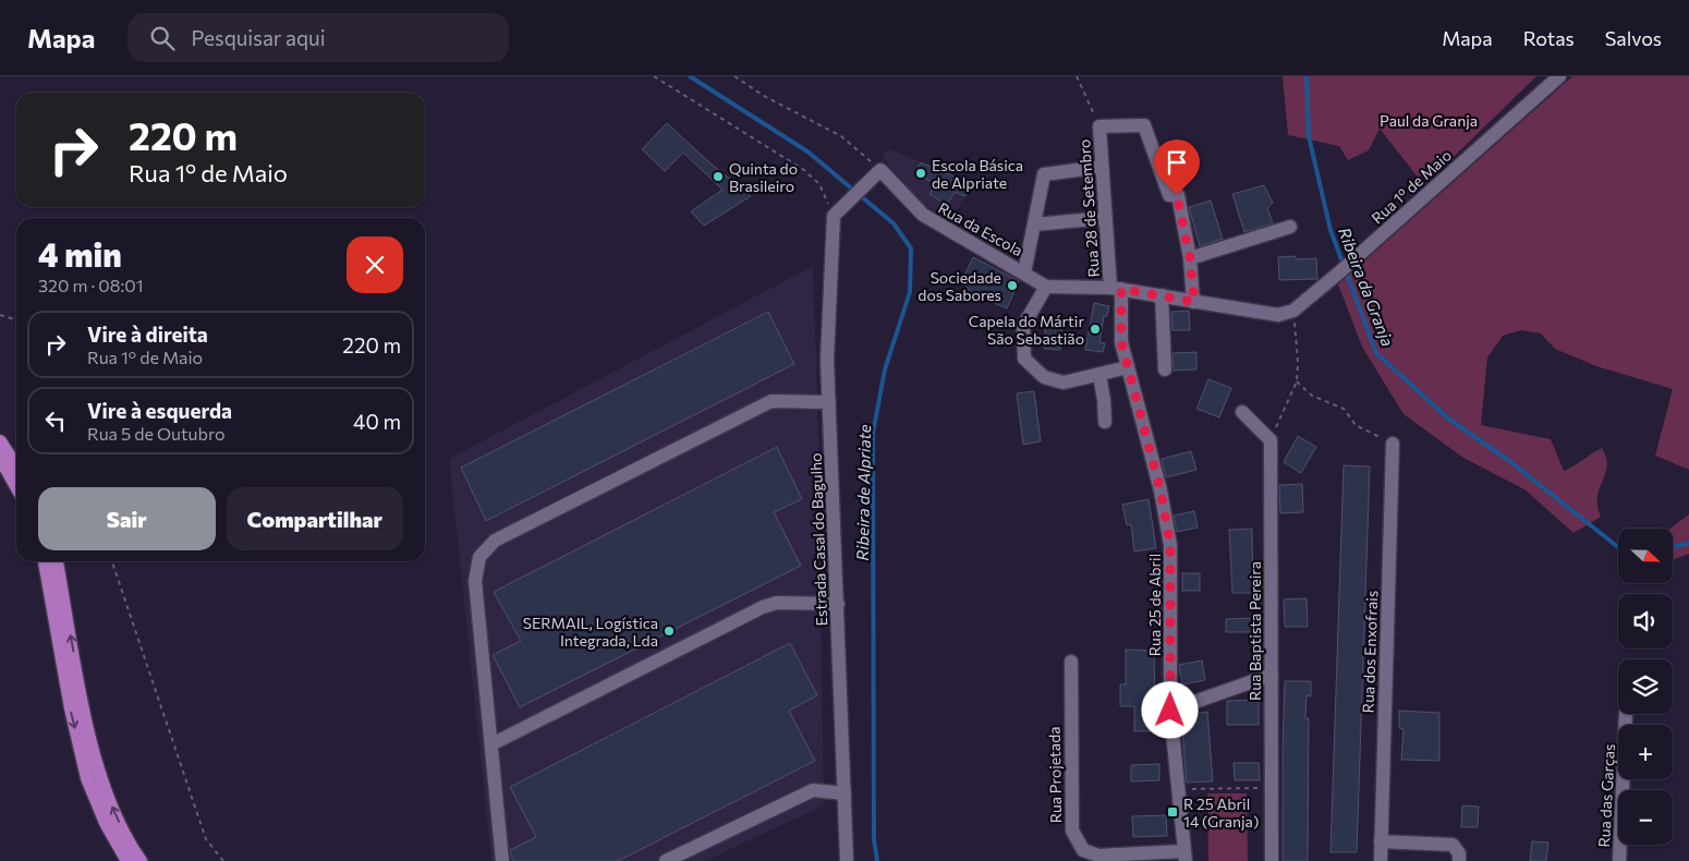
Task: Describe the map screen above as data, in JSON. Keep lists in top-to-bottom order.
{
  "streets": {
    "street": [
      "Rua 1º de Maio",
      "Rua 28 de Setembro",
      "Rua da Escola",
      "Estrada Casal do Bagulho",
      "Rua 25 de Abril",
      "Rua Baptista Pereira",
      "Rua dos Enxofrais",
      "Rua Projetada",
      "Rua das Garças"
    ]
  },
  "crossings": [
    ["Rua 28 de Setembro", "Rua da Escola"],
    ["Rua 28 de Setembro", "Rua 25 de Abril"],
    ["Rua da Escola", "Rua 25 de Abril"],
    ["Rua 25 de Abril", "Rua Projetada"]
  ],
  "water": ["Ribeira da Granja", "Ribeira de Alpriate"],
  "parks": ["Paul da Granja"],
  "places": {
    "other": [
      "Escola Básica de Alpriate",
      "Quinta do Brasileiro",
      "Sociedade dos Sabores",
      "Capela do Mártir São Sebastião",
      "SERMAIL, Logística Integrada, Lda"
    ],
    "transit": ["R 25 Abril 14 (Granja)"]
  },
  "north": "right",
  "page": {
    "header": "Mapa",
    "search": "Pesquisar aqui",
    "nav": ["Mapa", "Rotas", "Salvos"],
    "turn": ["220 m", "Rua 1º de Maio"],
    "heading": ["4 min", "320 m · 08:01"],
    "list": [
      {
        "name": "Vire à direita",
        "note": "Rua 1º de Maio",
        "value": "220 m"
      },
      {
        "name": "Vire à esquerda",
        "note": "Rua 5 de Outubro",
        "value": "40 m"
      }
    ],
    "buttons": ["Sair", "Compartilhar"],
    "map_buttons": ["+", "−"]
  }
}
